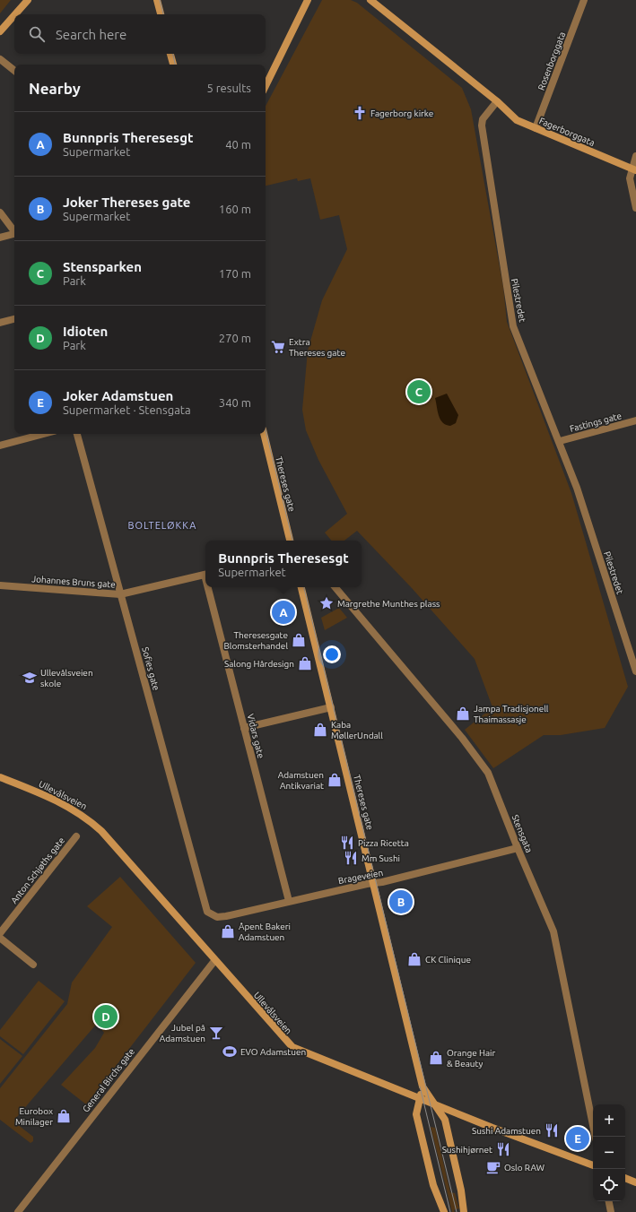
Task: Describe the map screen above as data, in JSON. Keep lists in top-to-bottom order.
{
  "streets": {
    "street": [
      "Rosenborggata",
      "Fagerborggata",
      "Pilestredet",
      "Fastings gate",
      "Thereses gate",
      "Johannes Bruns gate",
      "Sofies gate",
      "Vidars gate",
      "Ullevålsveien",
      "Stensgata",
      "Anton Schjøths gate",
      "Brageveien",
      "General Birchs gate"
    ]
  },
  "crossings": [
    ["Rosenborggata", "Fagerborggata"],
    ["Fagerborggata", "Pilestredet"],
    ["Pilestredet", "Fastings gate"],
    ["Thereses gate", "Ullevålsveien"],
    ["Thereses gate", "Brageveien"],
    ["Johannes Bruns gate", "Sofies gate"],
    ["Sofies gate", "Brageveien"],
    ["Vidars gate", "Brageveien"],
    ["Ullevålsveien", "General Birchs gate"],
    ["Stensgata", "Brageveien"]
  ],
  "districts": ["BOLTELØKKA"],
  "places": {
    "church": ["Fagerborg kirke"],
    "supermarket": ["Extra Thereses gate"],
    "place": ["Margrethe Munthes plass"],
    "shop": [
      "Theresesgate Blomsterhandel",
      "Salong Hårdesign",
      "Jampa Tradisjonell Thaimassasje",
      "Kaba MøllerUndall",
      "Adamstuen Antikvariat",
      "Åpent Bakeri Adamstuen",
      "CK Clinique",
      "Orange Hair & Beauty",
      "Eurobox Minilager"
    ],
    "school or university": ["Ullevålsveien skole"],
    "restaurant": [
      "Pizza Ricetta",
      "Mm Sushi",
      "Sushi Adamstuen",
      "Sushihjørnet"
    ],
    "bar": ["Jubel på Adamstuen"],
    "sports": ["EVO Adamstuen"],
    "cafe": ["Oslo RAW"]
  },
  "page": {
    "search": "Search here",
    "heading": ["Nearby", "5 results"],
    "list": [
      {
        "mark": "A",
        "name": "Bunnpris Theresesgt",
        "note": "Supermarket",
        "value": "40 m"
      },
      {
        "mark": "B",
        "name": "Joker Thereses gate",
        "note": "Supermarket",
        "value": "160 m"
      },
      {
        "mark": "C",
        "name": "Stensparken",
        "note": "Park",
        "value": "170 m"
      },
      {
        "mark": "D",
        "name": "Idioten",
        "note": "Park",
        "value": "270 m"
      },
      {
        "mark": "E",
        "name": "Joker Adamstuen",
        "note": "Supermarket · Stensgata",
        "value": "340 m"
      }
    ],
    "pins": [
      "C",
      "A",
      "B",
      "D",
      "E"
    ],
    "popup": ["Bunnpris Theresesgt", "Supermarket"],
    "map_buttons": ["+", "−"]
  }
}
